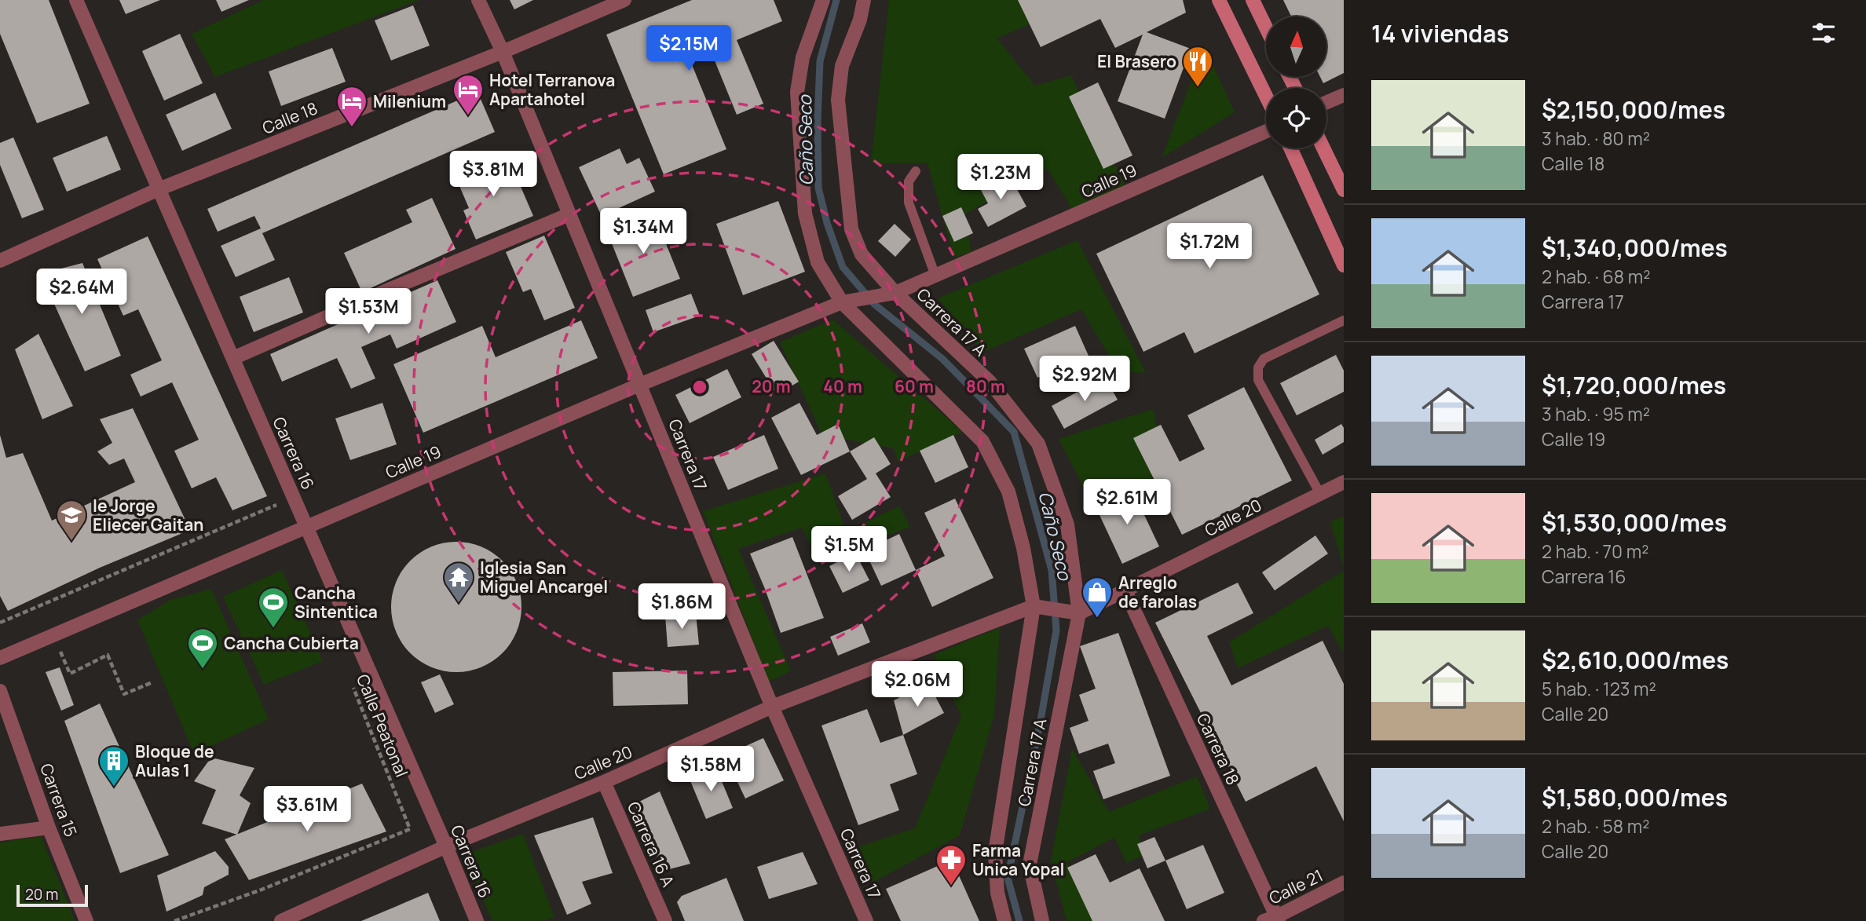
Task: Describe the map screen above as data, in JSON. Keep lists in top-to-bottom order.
{
  "streets": {
    "street": [
      "Calle 18",
      "Calle 19",
      "Carrera 17 A",
      "Carrera 16",
      "Carrera 17",
      "Calle 20",
      "Carrera 18",
      "Carrera 15",
      "Carrera 16 A",
      "Calle 21"
    ],
    "path": ["Calle Peatonal"]
  },
  "crossings": [
    ["Calle 18", "Carrera 16"],
    ["Calle 18", "Carrera 17"],
    ["Calle 19", "Carrera 17 A"],
    ["Calle 19", "Carrera 16"],
    ["Calle 19", "Carrera 17"],
    ["Carrera 17 A", "Calle 20"],
    ["Carrera 16", "Calle 20"],
    ["Carrera 17", "Calle 20"],
    ["Calle 20", "Carrera 18"],
    ["Calle 20", "Carrera 16 A"],
    ["Carrera 18", "Calle 21"]
  ],
  "water": ["Caño Seco"],
  "places": {
    "restaurant": ["El Brasero"],
    "hotel": ["Hotel Terranova Apartahotel", "Milenium"],
    "school or university": ["Ie Jorge Eliecer Gaitan"],
    "temple": ["Iglesia San Miguel Ancargel"],
    "shop": ["Arreglo de farolas"],
    "sports": ["Cancha Sintentica", "Cancha Cubierta"],
    "building": ["Bloque de Aulas 1"],
    "pharmacy": ["Farma Unica Yopal"]
  },
  "scale_bar": "20 m",
  "north": "top",
  "page": {
    "heading": "14 viviendas",
    "price": [
      "$2.15M",
      "$3.81M",
      "$1.23M",
      "$1.34M",
      "$1.72M",
      "$2.64M",
      "$1.53M",
      "$2.92M",
      "$2.61M",
      "$1.5M",
      "$1.86M",
      "$2.06M",
      "$1.58M",
      "$3.61M"
    ],
    "list": [
      {
        "name": "$2,150,000/mes",
        "note": "3 hab. · 80 m² · Calle 18"
      },
      {
        "name": "$1,340,000/mes",
        "note": "2 hab. · 68 m² · Carrera 17"
      },
      {
        "name": "$1,720,000/mes",
        "note": "3 hab. · 95 m² · Calle 19"
      },
      {
        "name": "$1,530,000/mes",
        "note": "2 hab. · 70 m² · Carrera 16"
      },
      {
        "name": "$2,610,000/mes",
        "note": "5 hab. · 123 m² · Calle 20"
      },
      {
        "name": "$1,580,000/mes",
        "note": "2 hab. · 58 m² · Calle 20"
      }
    ],
    "scale": "20 m"
  },
  "rings": [
    "20 m",
    "40 m",
    "60 m",
    "80 m"
  ]
}
